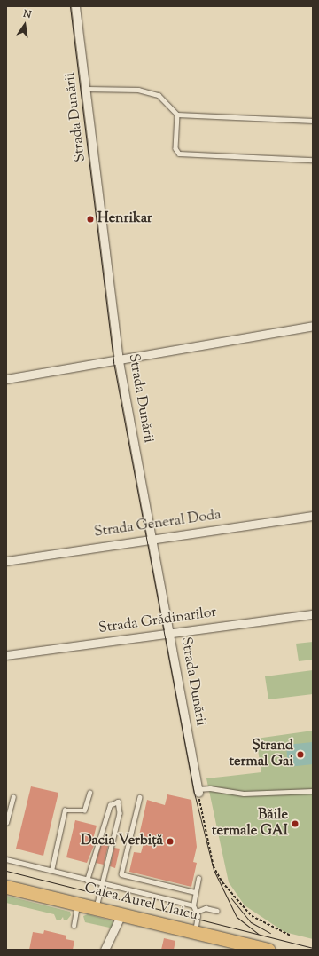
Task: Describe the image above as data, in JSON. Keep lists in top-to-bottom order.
{
  "streets": {
    "main road": ["Calea Aurel Vlaicu"],
    "street": ["Strada Dunării", "Strada General Doda", "Strada Grădinarilor"]
  },
  "crossings": [
    ["Strada Dunării", "Strada General Doda"],
    ["Strada Dunării", "Strada Grădinarilor"]
  ],
  "places": [
    "Henrikar",
    "Ștrand termal Gai",
    "Băile termale GAI",
    "Dacia Verbiță"
  ],
  "north": "top"
}
